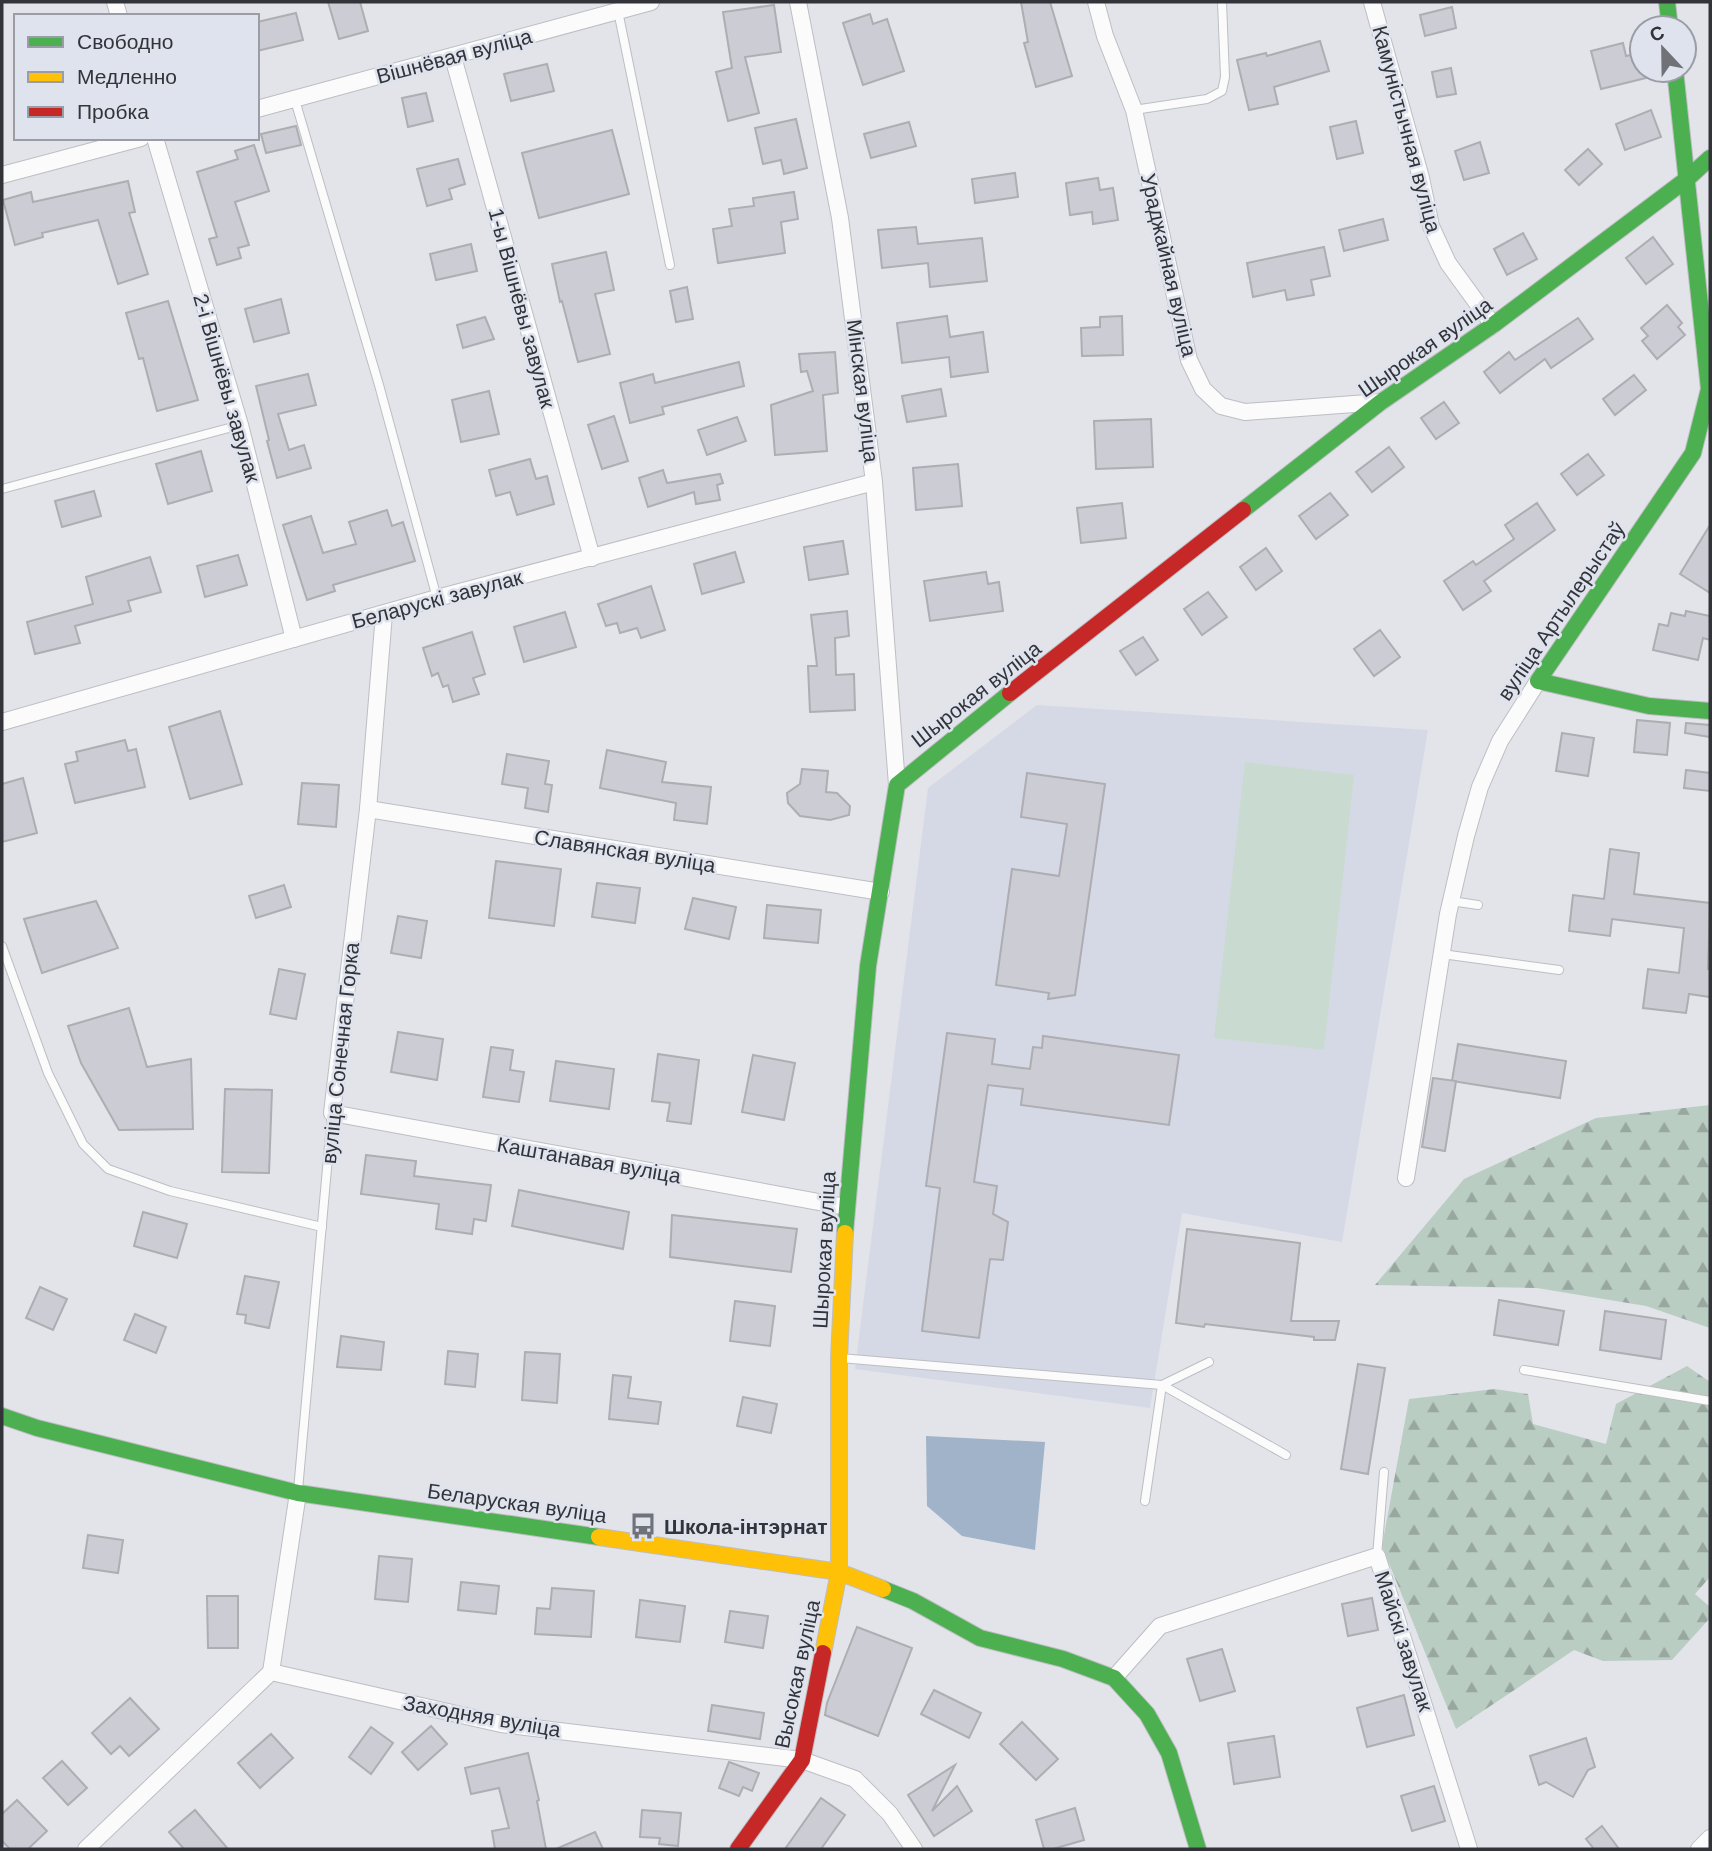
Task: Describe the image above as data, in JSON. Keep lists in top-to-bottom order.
{
  "streets": {
    "street": [
      "Вішнёвая вуліца",
      "Камуністычная вуліца",
      "Ураджайная вуліца",
      "1-ы Вішнёвы завулак",
      "Шырокая вуліца",
      "2-і Вішнёвы завулак",
      "Мінская вуліца",
      "Беларускі завулак",
      "вуліца Артылерыстаў",
      "Славянская вуліца",
      "вуліца Сонечная Горка",
      "Каштанавая вуліца",
      "Беларуская вуліца",
      "Майскі завулак",
      "Высокая вуліца",
      "Заходняя вуліца"
    ]
  },
  "crossings": [
    ["Вішнёвая вуліца", "1-ы Вішнёвы завулак"],
    ["Камуністычная вуліца", "Шырокая вуліца"],
    ["Ураджайная вуліца", "Шырокая вуліца"],
    ["1-ы Вішнёвы завулак", "Беларускі завулак"],
    ["Шырокая вуліца", "Мінская вуліца"],
    ["Шырокая вуліца", "вуліца Артылерыстаў"],
    ["Шырокая вуліца", "Славянская вуліца"],
    ["Шырокая вуліца", "Каштанавая вуліца"],
    ["Шырокая вуліца", "Беларуская вуліца"],
    ["Шырокая вуліца", "Высокая вуліца"],
    ["2-і Вішнёвы завулак", "Беларускі завулак"],
    ["Мінская вуліца", "Беларускі завулак"],
    ["Беларускі завулак", "вуліца Сонечная Горка"],
    ["Славянская вуліца", "вуліца Сонечная Горка"],
    ["вуліца Сонечная Горка", "Каштанавая вуліца"],
    ["вуліца Сонечная Горка", "Беларуская вуліца"],
    ["Беларуская вуліца", "Майскі завулак"],
    ["Беларуская вуліца", "Высокая вуліца"],
    ["Высокая вуліца", "Заходняя вуліца"]
  ],
  "places": {
    "bus stop": ["Школа-інтэрнат"]
  },
  "legend": ["Свободно", "Медленно", "Пробка"],
  "north": "top"
}
